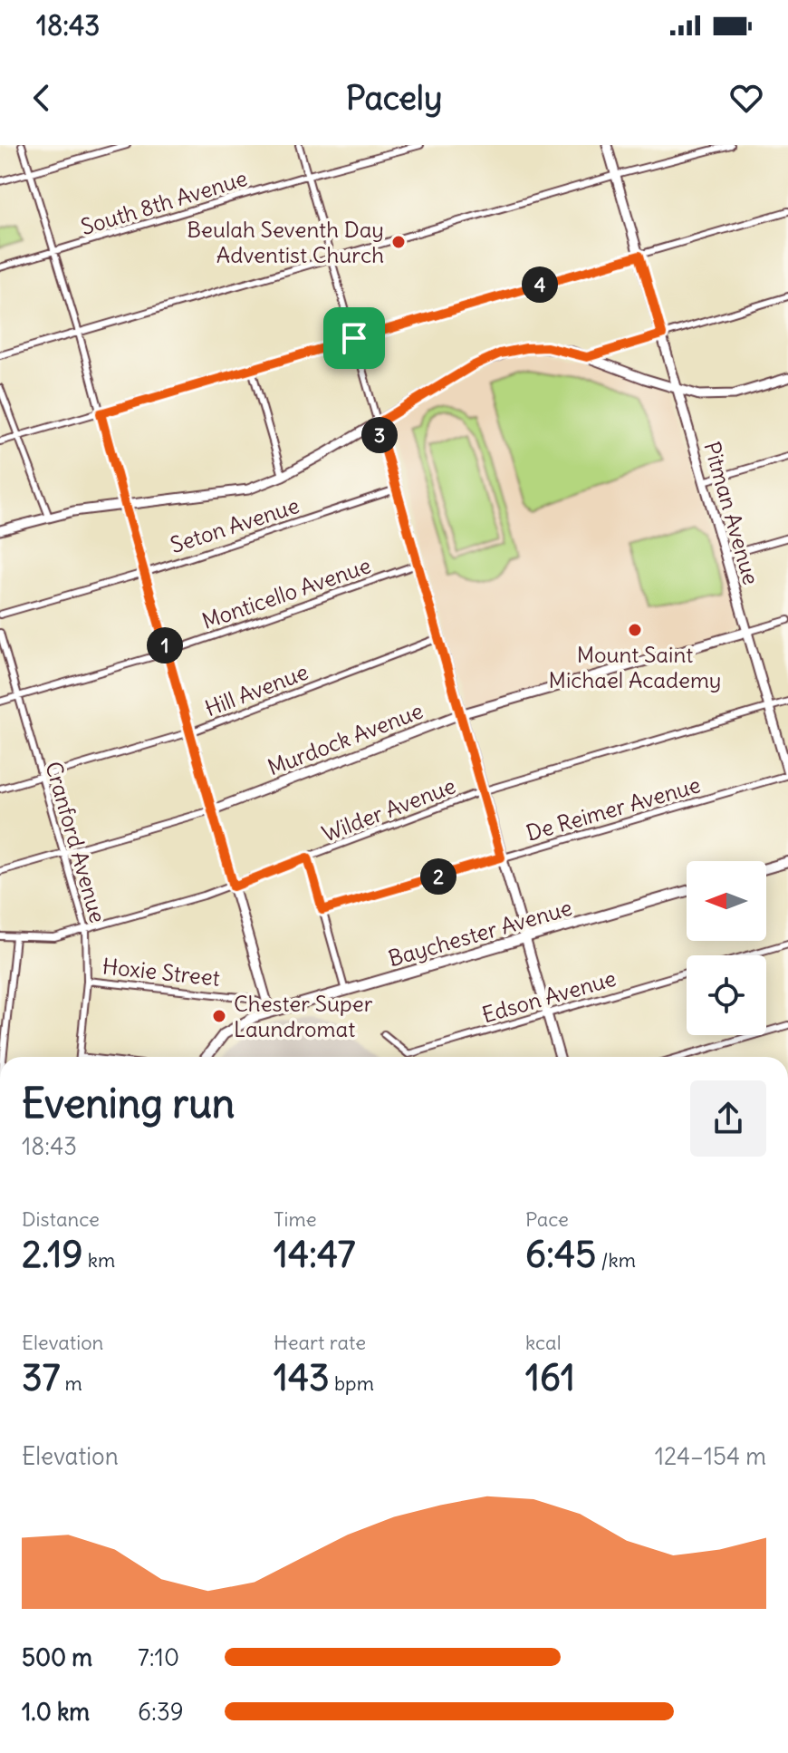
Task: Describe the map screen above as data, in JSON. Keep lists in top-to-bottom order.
{
  "streets": {
    "main road": ["Baychester Avenue"],
    "street": [
      "South 8th Avenue",
      "Pitman Avenue",
      "Seton Avenue",
      "Monticello Avenue",
      "Hill Avenue",
      "Murdock Avenue",
      "De Reimer Avenue",
      "Wilder Avenue",
      "Cranford Avenue",
      "Hoxie Street",
      "Edson Avenue"
    ]
  },
  "crossings": [
    ["Pitman Avenue", "Murdock Avenue"],
    ["Pitman Avenue", "De Reimer Avenue"],
    ["Pitman Avenue", "Wilder Avenue"],
    ["Monticello Avenue", "Cranford Avenue"],
    ["Hill Avenue", "Cranford Avenue"],
    ["Murdock Avenue", "Cranford Avenue"],
    ["Wilder Avenue", "Cranford Avenue"],
    ["Cranford Avenue", "Hoxie Street"],
    ["Baychester Avenue", "Hoxie Street"]
  ],
  "places": ["Beulah Seventh Day Adventist Church", "Mount Saint Michael Academy", "Chester Super Laundromat"],
  "north": "left",
  "page": {
    "status": "18:43",
    "header": "Pacely",
    "pins": [
      "4",
      "3",
      "1",
      "2"
    ],
    "heading": ["Evening run", "18:43"],
    "stats": [
      ["Distance", "2.19 km"],
      ["Time", "14:47"],
      ["Pace", "6:45 /km"],
      ["Elevation", "37 m"],
      ["Heart rate", "143 bpm"],
      ["kcal", "161"]
    ],
    "chart": ["Elevation", "124–154 m"],
    "list": [
      {
        "name": "500 m",
        "note": "7:10"
      },
      {
        "name": "1.0 km",
        "note": "6:39"
      }
    ]
  }
}
